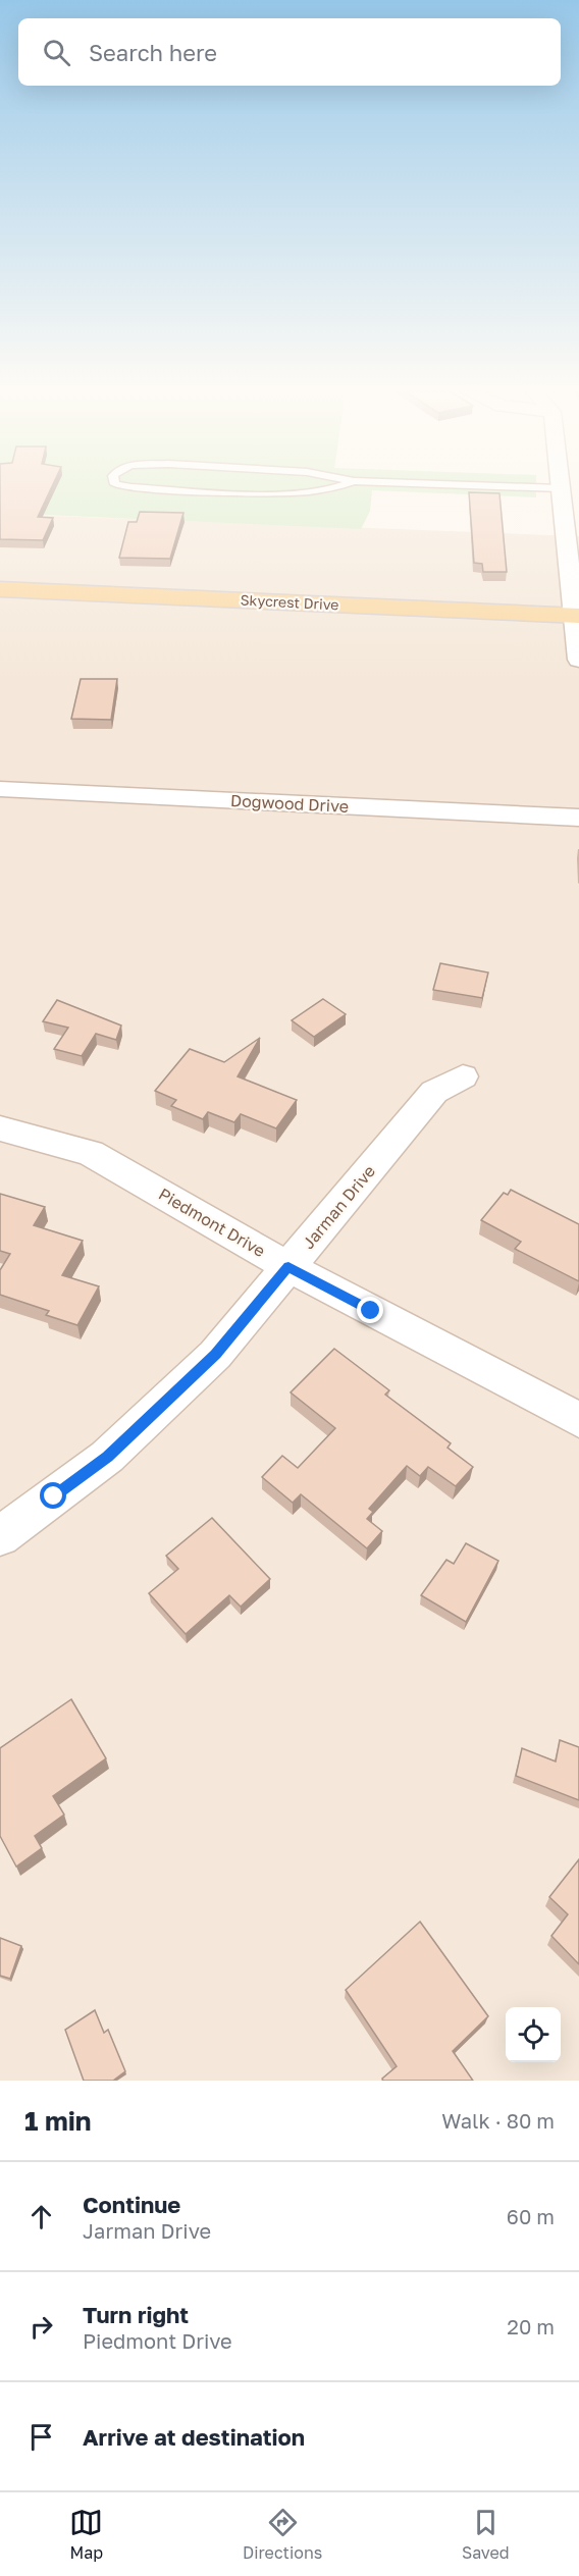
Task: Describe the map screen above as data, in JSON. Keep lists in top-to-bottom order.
{
  "streets": {
    "main road": ["Skycrest Drive"],
    "street": ["Dogwood Drive", "Jarman Drive", "Piedmont Drive"]
  },
  "crossings": [
    ["Jarman Drive", "Piedmont Drive"]
  ],
  "page": {
    "search": "Search here",
    "heading": ["1 min", "Walk · 80 m"],
    "list": [
      ["Continue", "Jarman Drive", "60 m"],
      ["Turn right", "Piedmont Drive", "20 m"],
      "Arrive at destination"
    ],
    "nav": ["Map", "Directions", "Saved"]
  }
}
